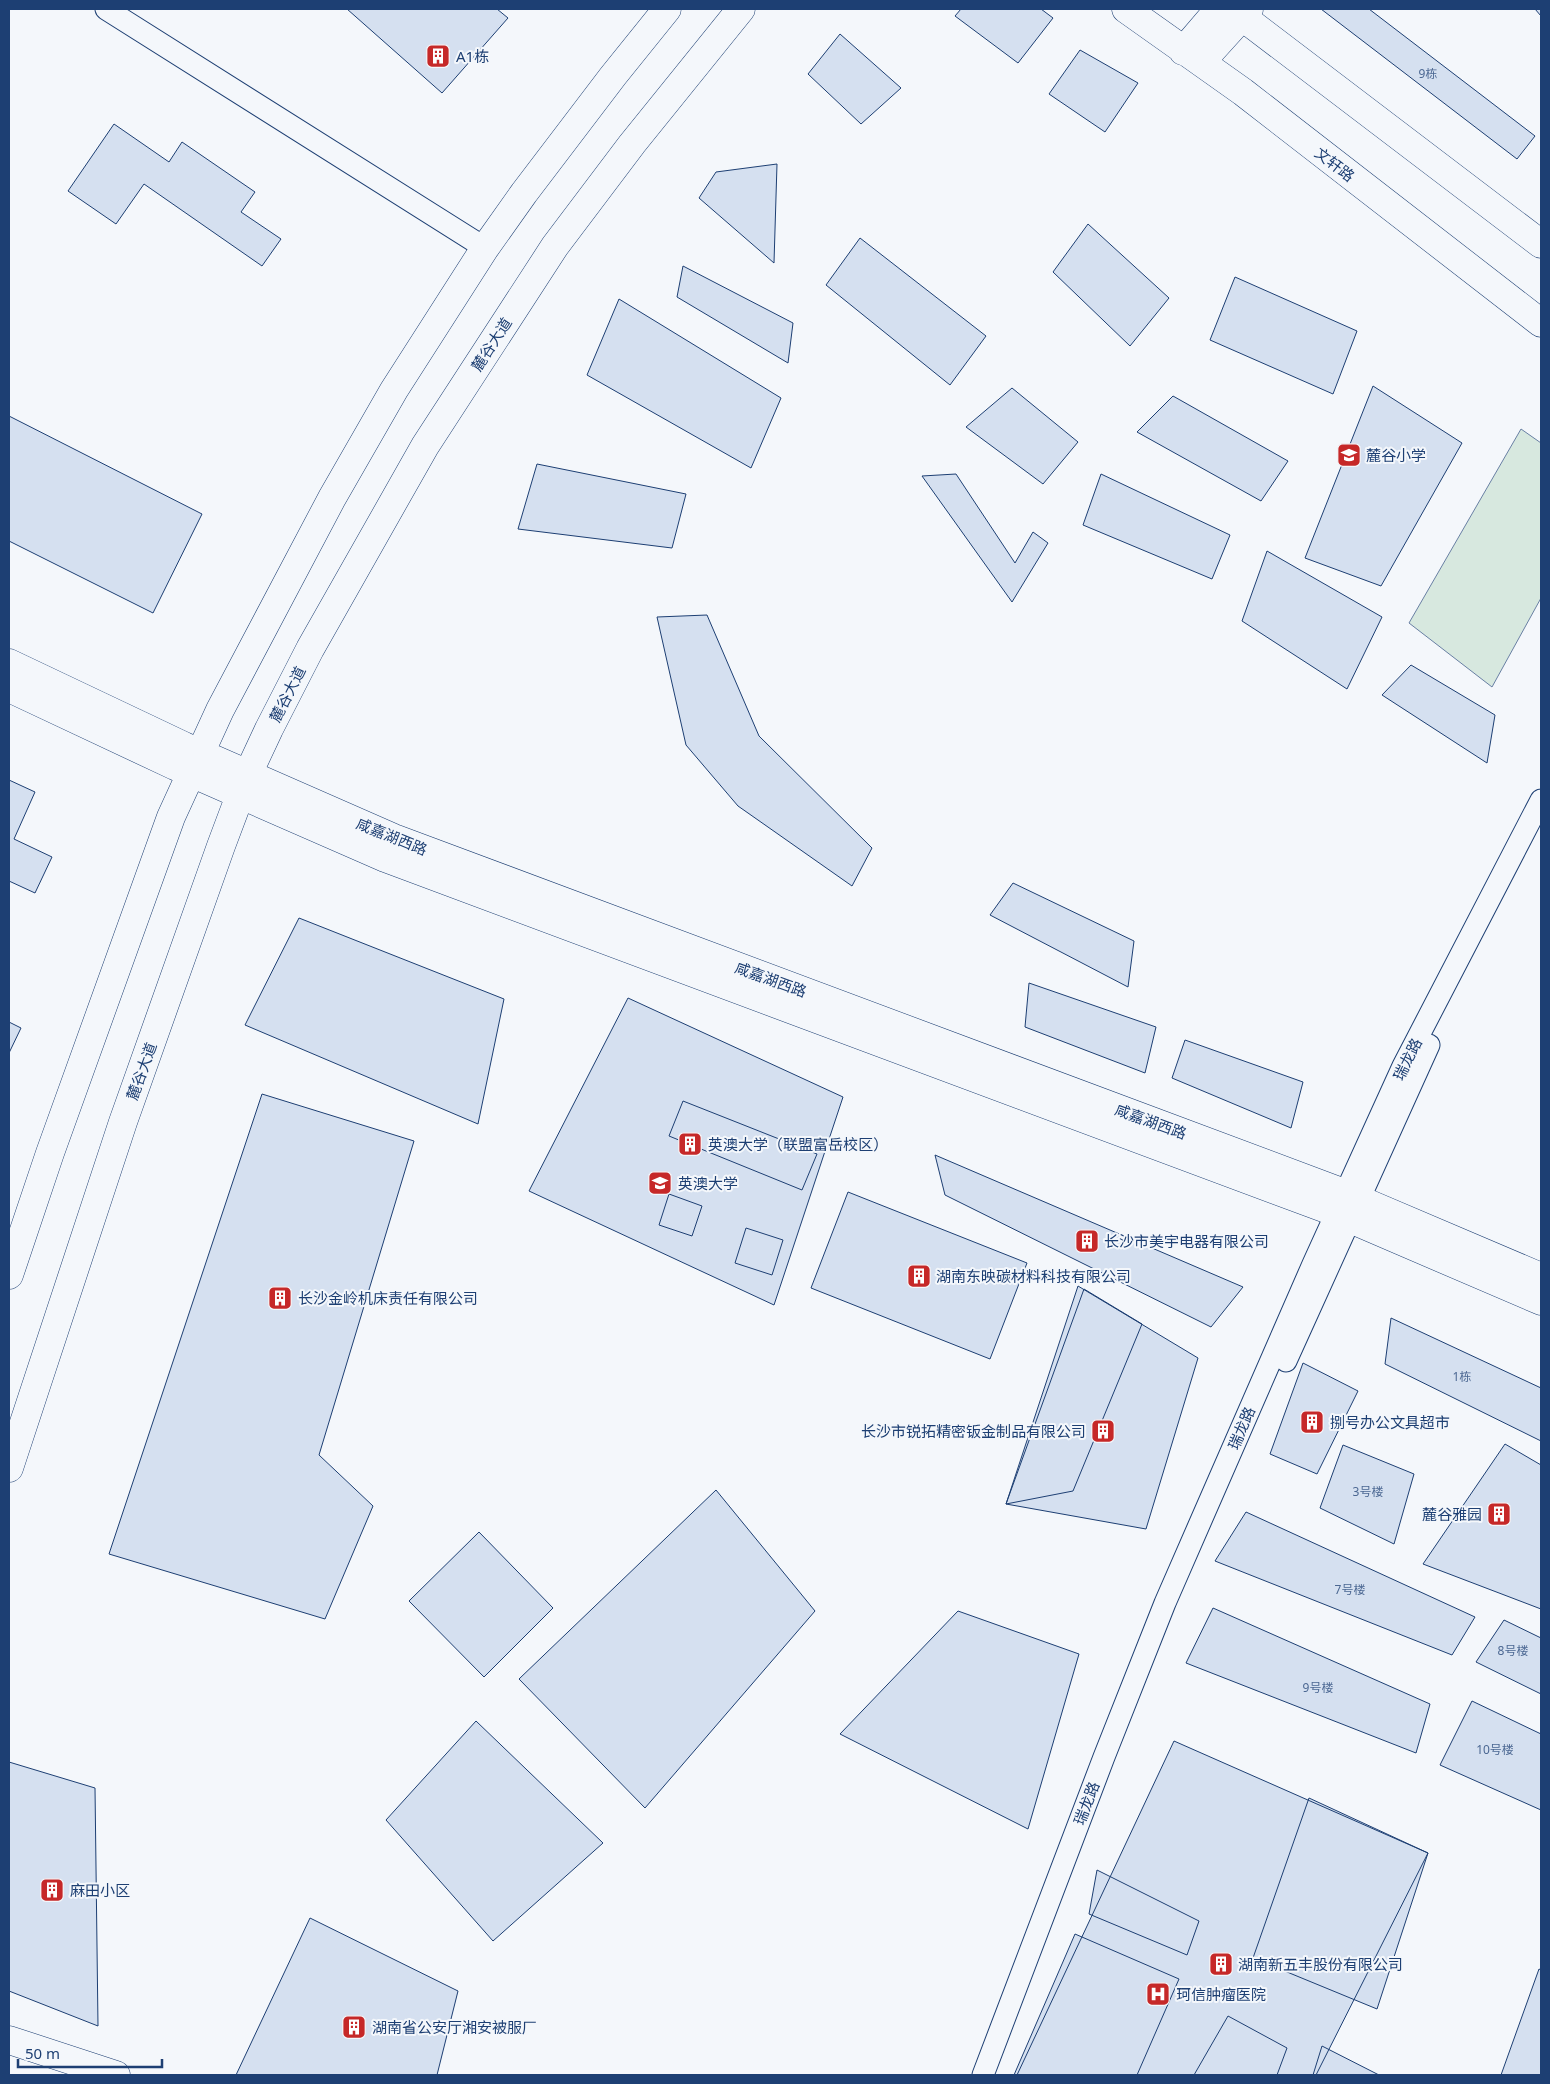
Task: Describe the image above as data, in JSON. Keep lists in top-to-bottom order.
{
  "streets": {
    "main road": ["文轩路", "麓谷大道", "咸嘉湖西路"],
    "street": ["瑞龙路"]
  },
  "crossings": [
    ["麓谷大道", "咸嘉湖西路"],
    ["咸嘉湖西路", "瑞龙路"]
  ],
  "places": {
    "building": [
      "A1栋",
      "英澳大学（联盟富岳校区）",
      "长沙市美宇电器有限公司",
      "湖南东映碳材料科技有限公司",
      "长沙金岭机床责任有限公司",
      "捌号办公文具超市",
      "长沙市锐拓精密钣金制品有限公司",
      "麓谷雅园",
      "麻田小区",
      "湖南新五丰股份有限公司",
      "湖南省公安厅湘安被服厂"
    ],
    "school or university": ["麓谷小学", "英澳大学"],
    "hospital": ["珂信肿瘤医院"]
  },
  "house_numbers": [
    "9栋",
    "1栋",
    "3号楼",
    "7号楼",
    "8号楼",
    "9号楼",
    "10号楼"
  ],
  "scale_bar": "50 m"
}
